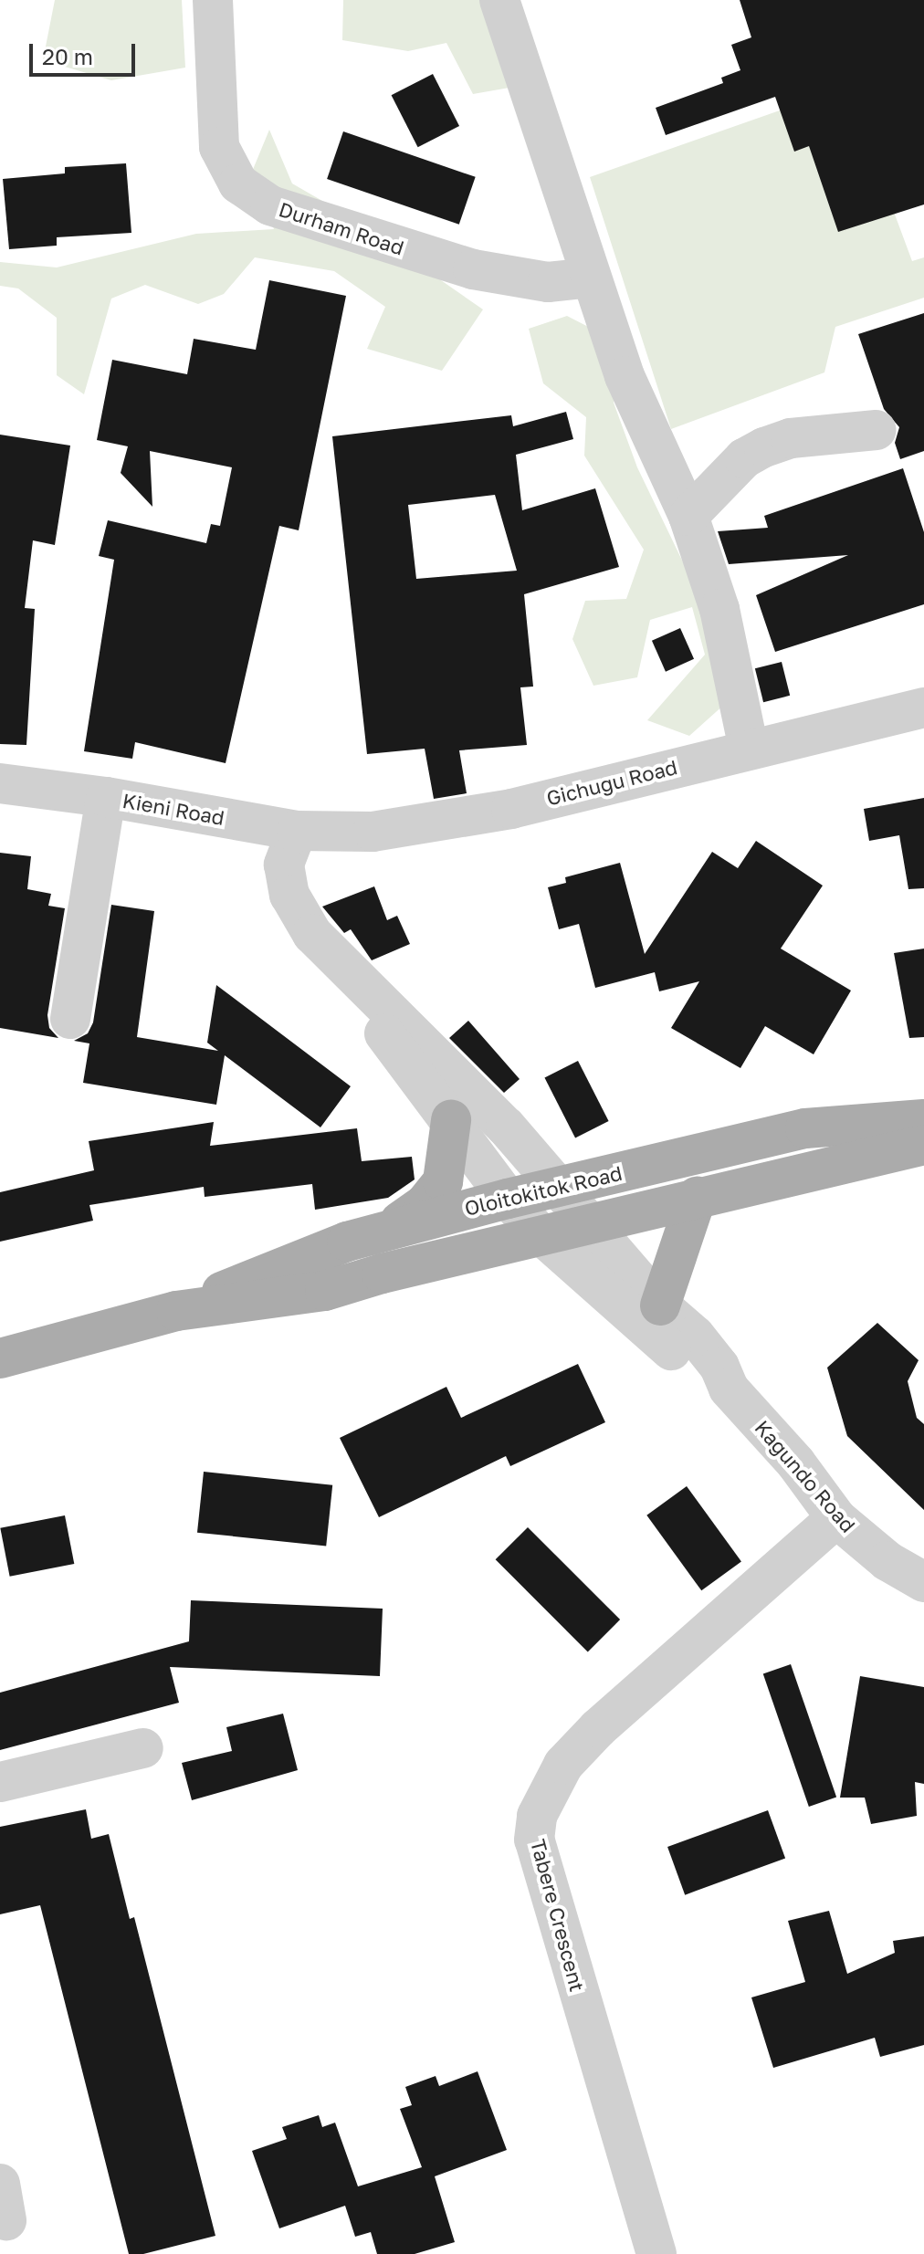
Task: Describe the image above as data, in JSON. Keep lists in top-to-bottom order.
{
  "streets": {
    "main road": ["Oloitokitok Road"],
    "street": [
      "Durham Road",
      "Gichugu Road",
      "Kieni Road",
      "Kagundo Road",
      "Tabere Crescent"
    ]
  },
  "crossings": [
    ["Gichugu Road", "Kieni Road"],
    ["Oloitokitok Road", "Kagundo Road"],
    ["Kagundo Road", "Tabere Crescent"]
  ],
  "scale_bar": "20 m"
}
